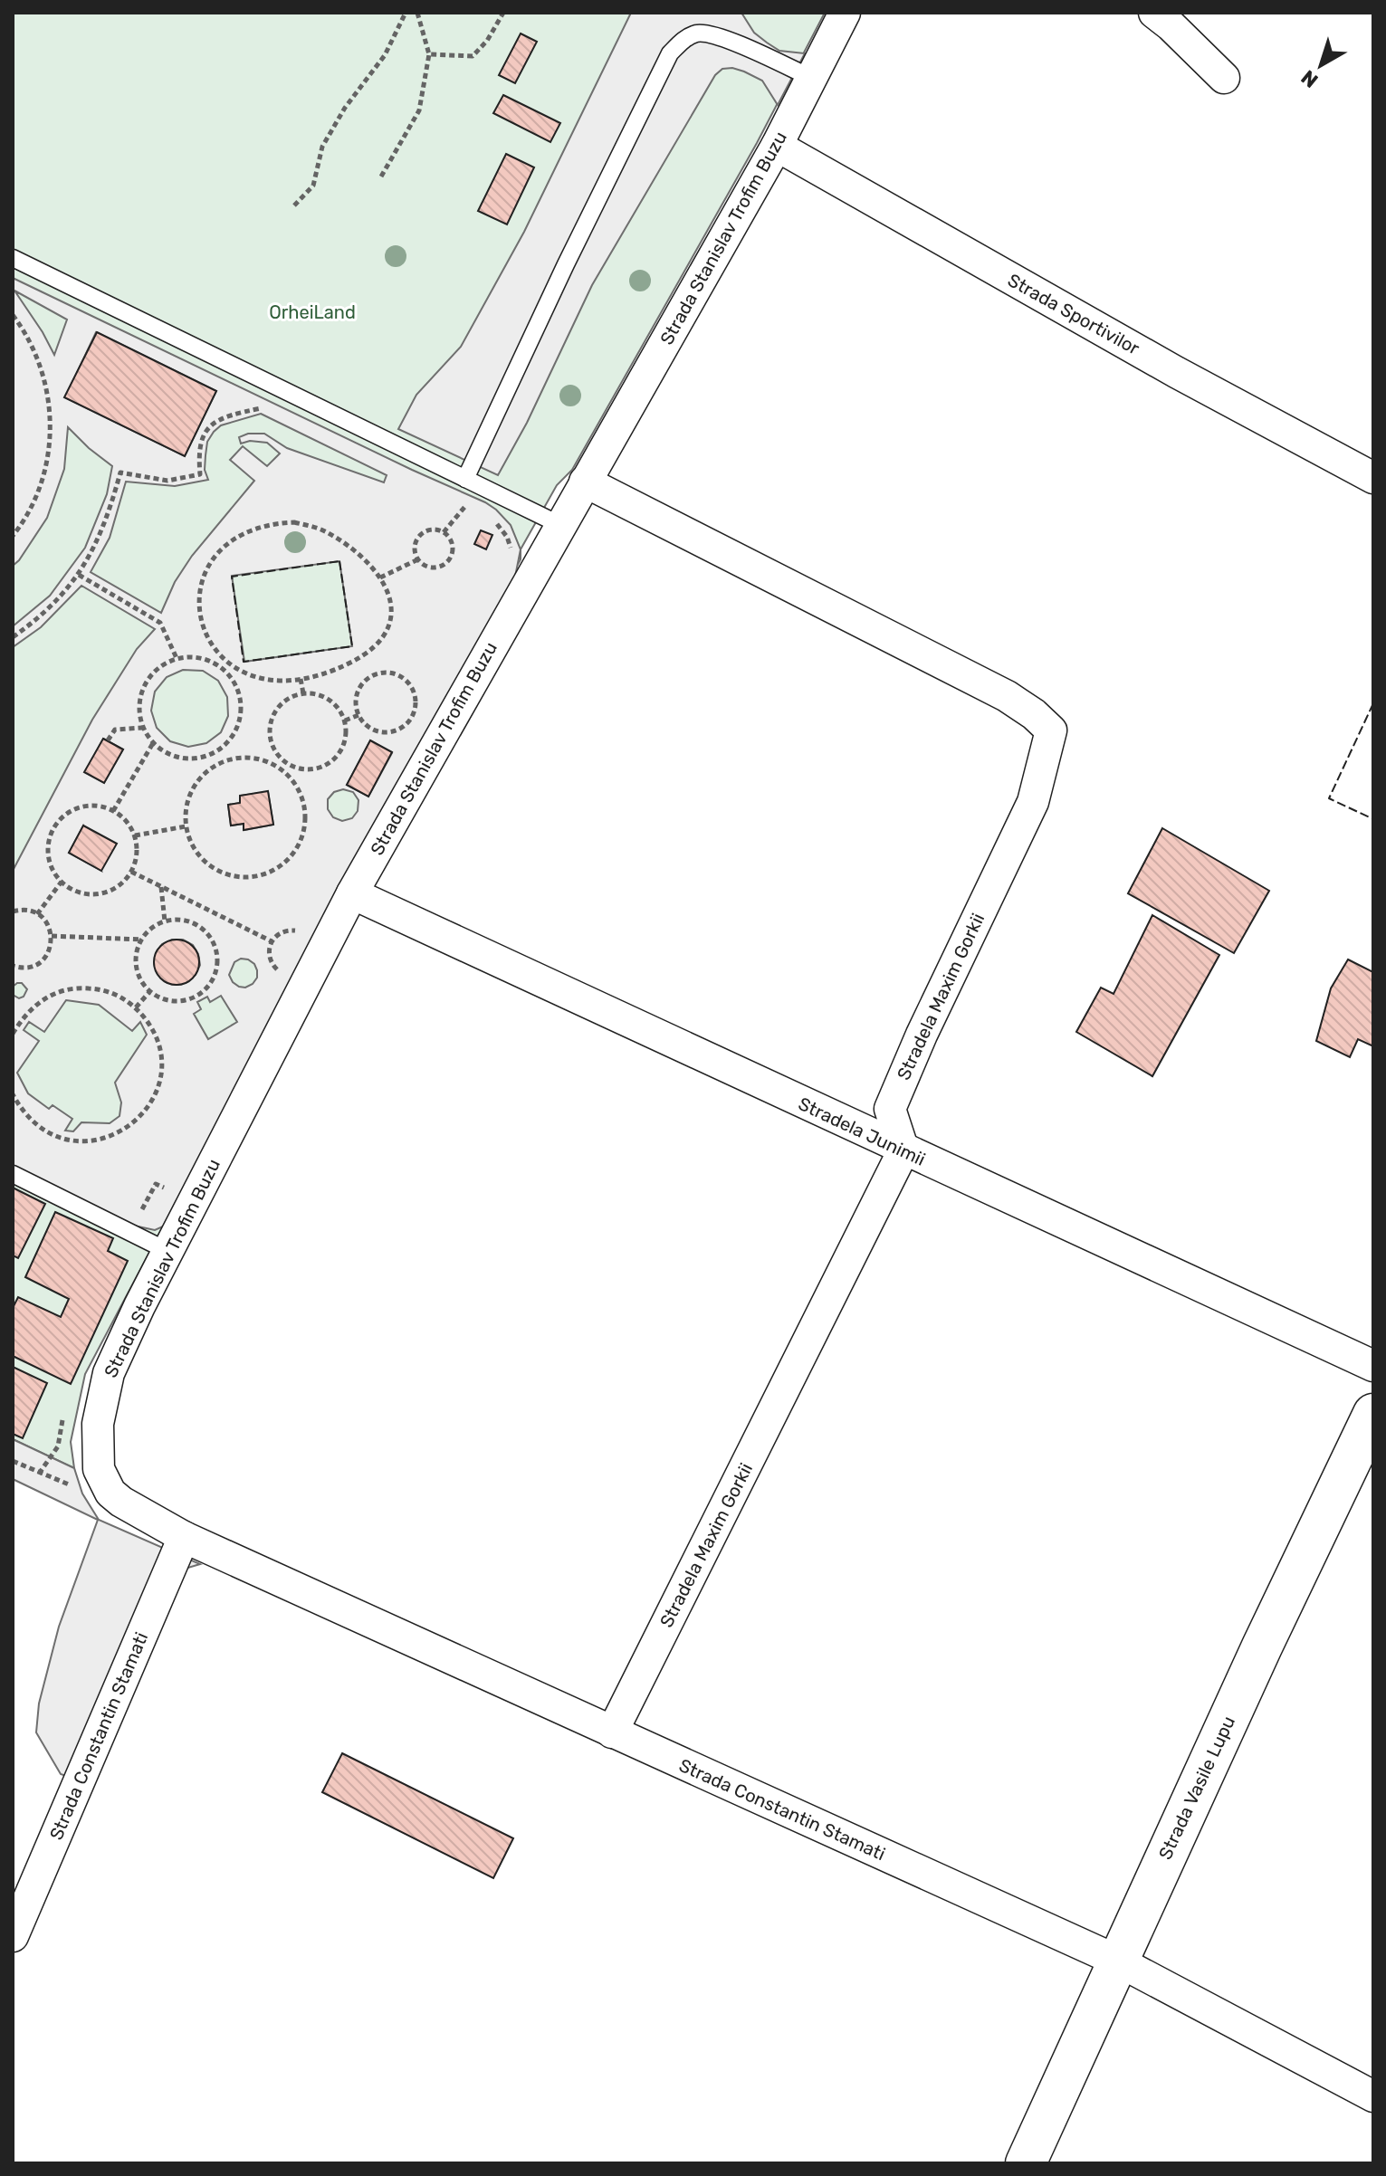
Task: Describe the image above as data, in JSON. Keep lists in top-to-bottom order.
{
  "streets": {
    "main road": ["Strada Vasile Lupu"],
    "street": [
      "Strada Stanislav Trofim Buzu",
      "Strada Sportivilor",
      "Stradela Maxim Gorkii",
      "Stradela Junimii",
      "Strada Constantin Stamati"
    ]
  },
  "crossings": [
    ["Strada Stanislav Trofim Buzu", "Strada Sportivilor"],
    ["Strada Stanislav Trofim Buzu", "Stradela Maxim Gorkii"],
    ["Strada Stanislav Trofim Buzu", "Stradela Junimii"],
    ["Strada Stanislav Trofim Buzu", "Strada Constantin Stamati"],
    ["Stradela Maxim Gorkii", "Stradela Junimii"],
    ["Stradela Maxim Gorkii", "Strada Constantin Stamati"],
    ["Strada Constantin Stamati", "Strada Vasile Lupu"]
  ],
  "parks": ["OrheiLand"],
  "north": "bottom left"
}
